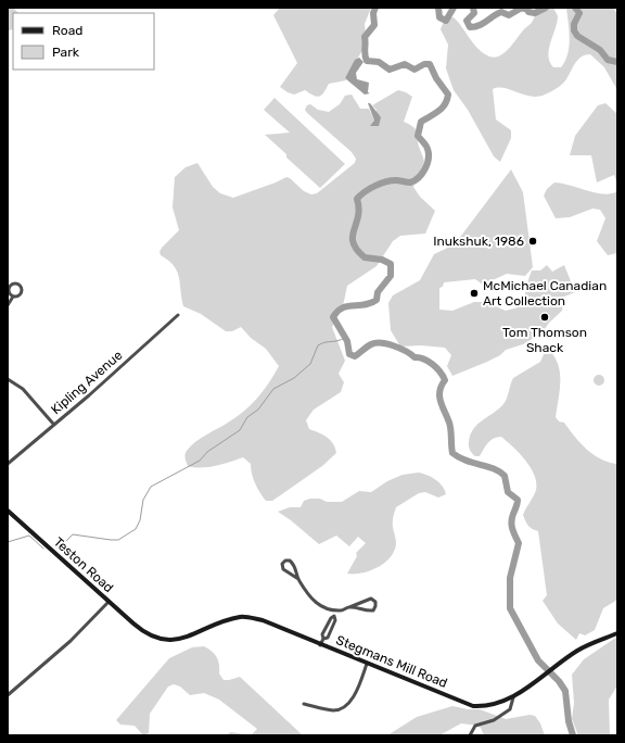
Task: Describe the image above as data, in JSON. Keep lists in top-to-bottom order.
{
  "streets": {
    "street": ["Kipling Avenue", "Teston Road", "Stegmans Mill Road"]
  },
  "crossings": [
    ["Teston Road", "Stegmans Mill Road"]
  ],
  "places": ["Inukshuk, 1986", "McMichael Canadian Art Collection", "Tom Thomson Shack"],
  "legend": ["Road", "Park"]
}
